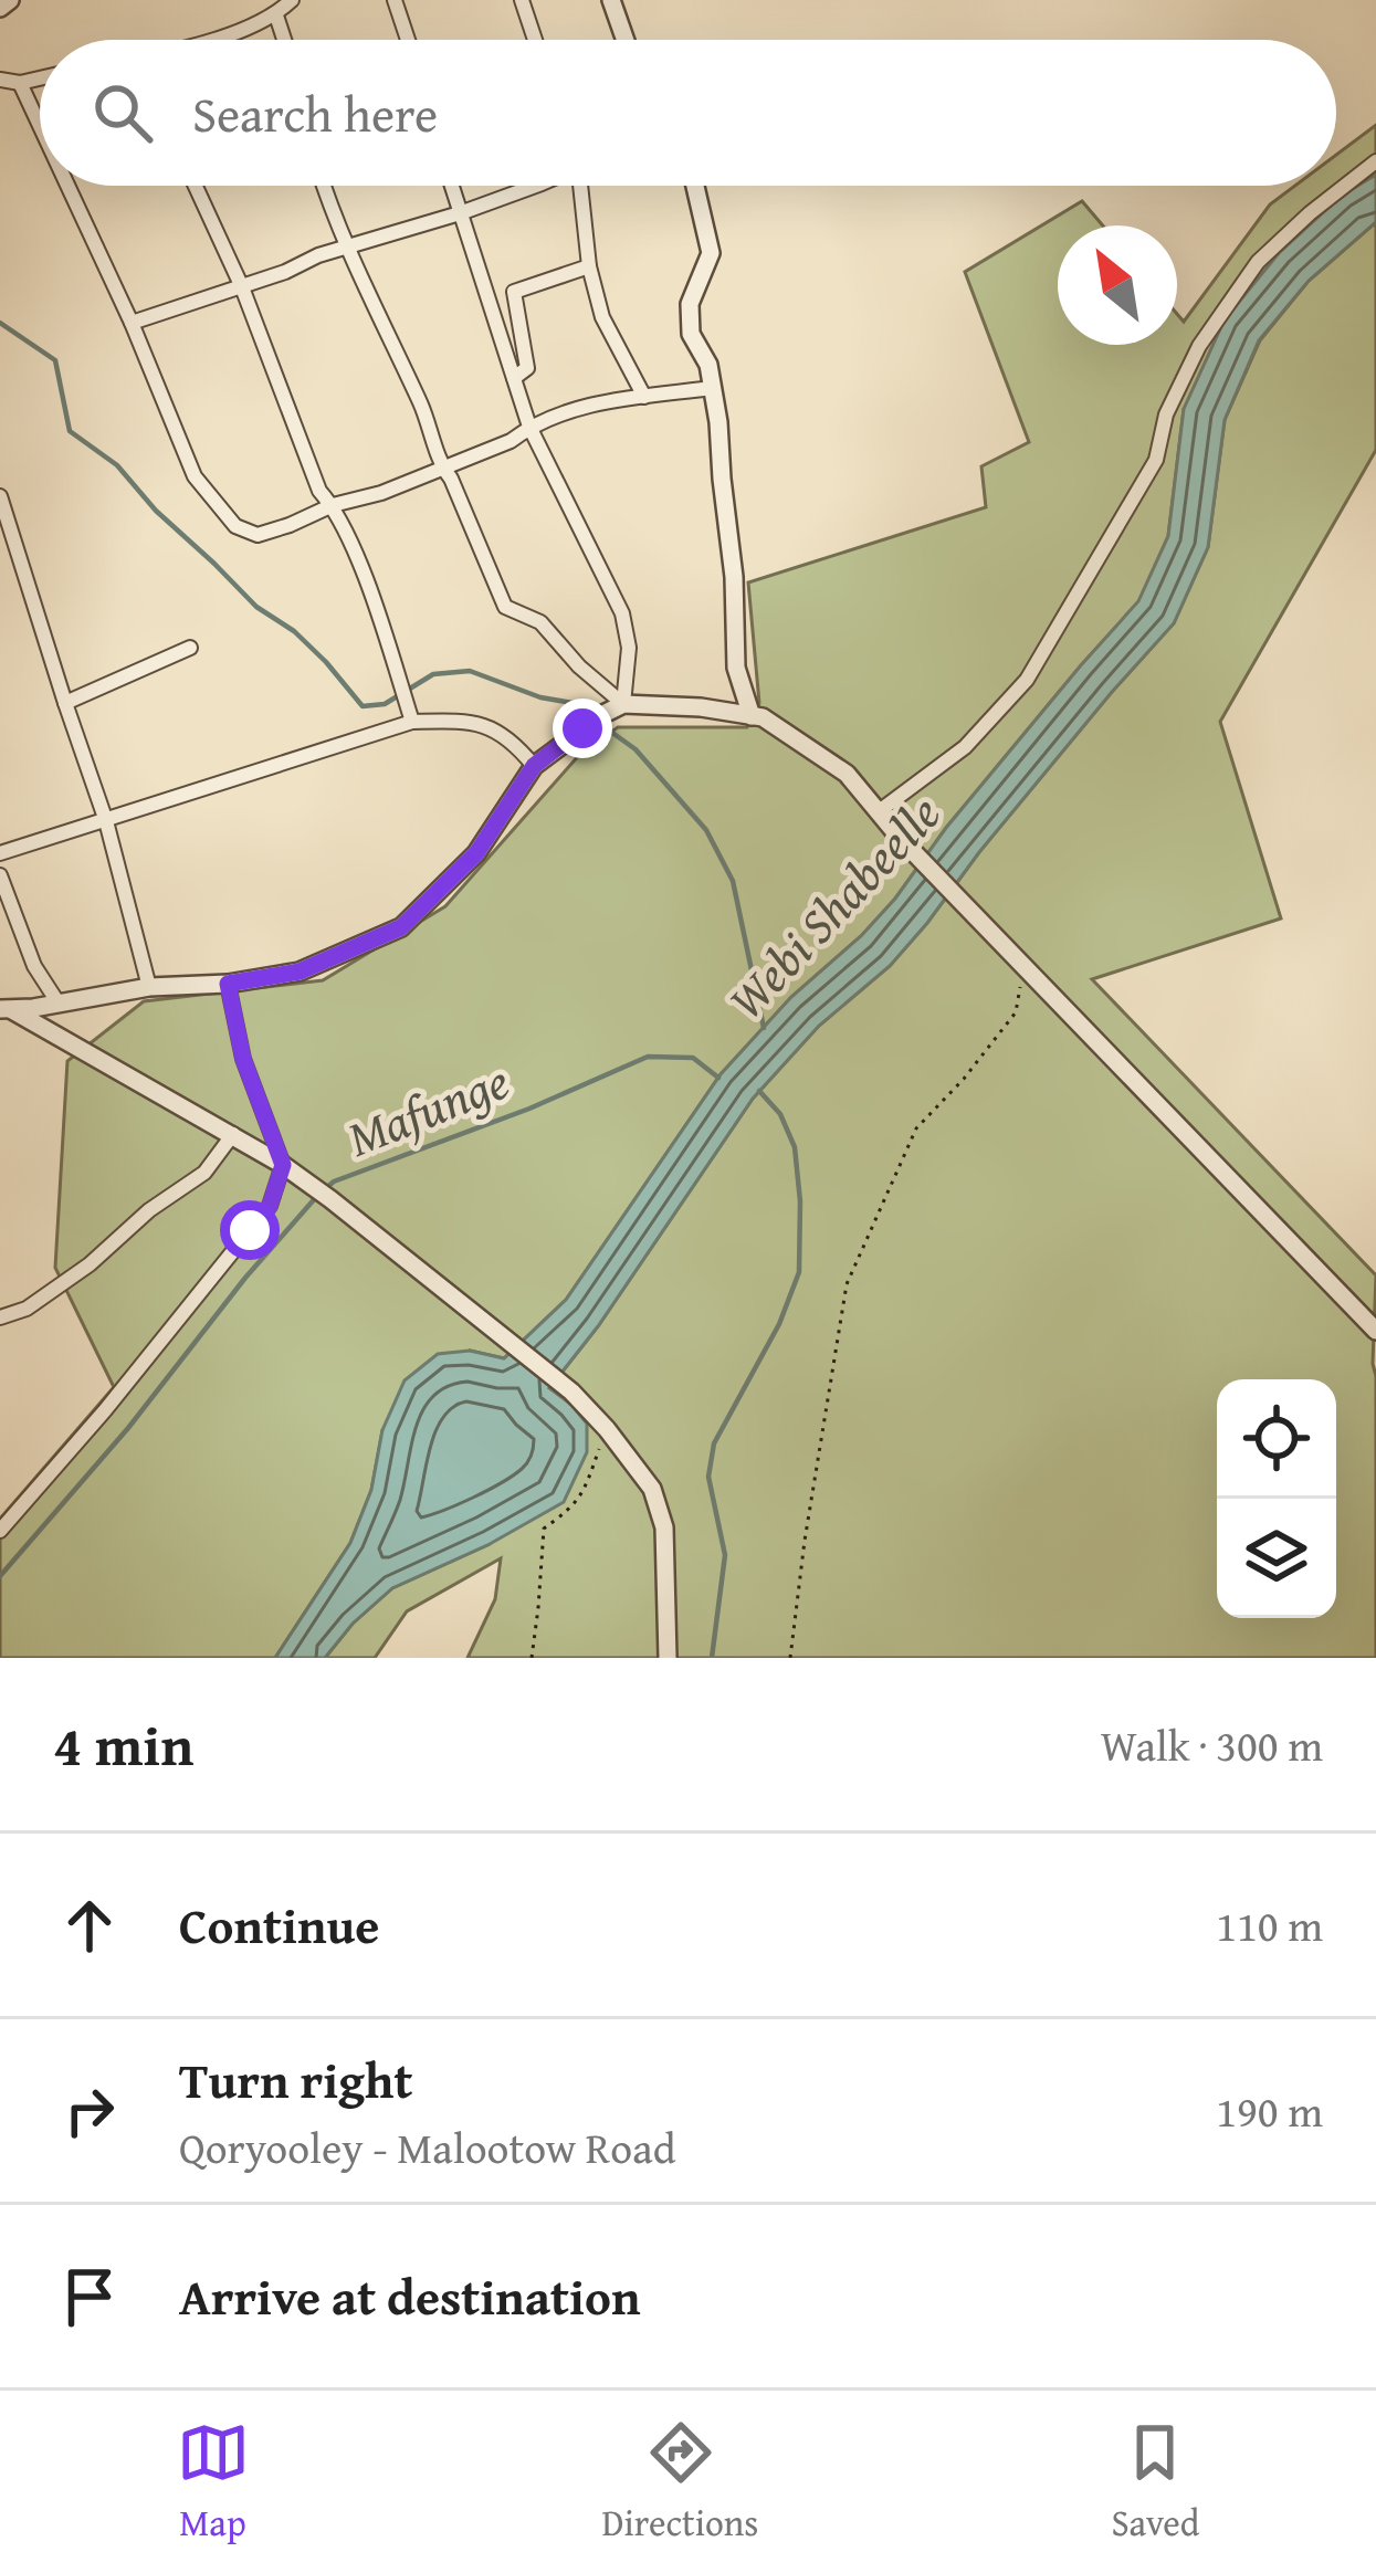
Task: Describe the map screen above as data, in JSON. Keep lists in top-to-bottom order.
{
  "water": ["Webi Shabeelle", "Mafunge"],
  "north": "top left",
  "page": {
    "search": "Search here",
    "heading": ["4 min", "Walk · 300 m"],
    "list": [
      ["Continue", "110 m"],
      ["Turn right", "Qoryooley - Malootow Road", "190 m"],
      "Arrive at destination"
    ],
    "nav": ["Map", "Directions", "Saved"]
  }
}
